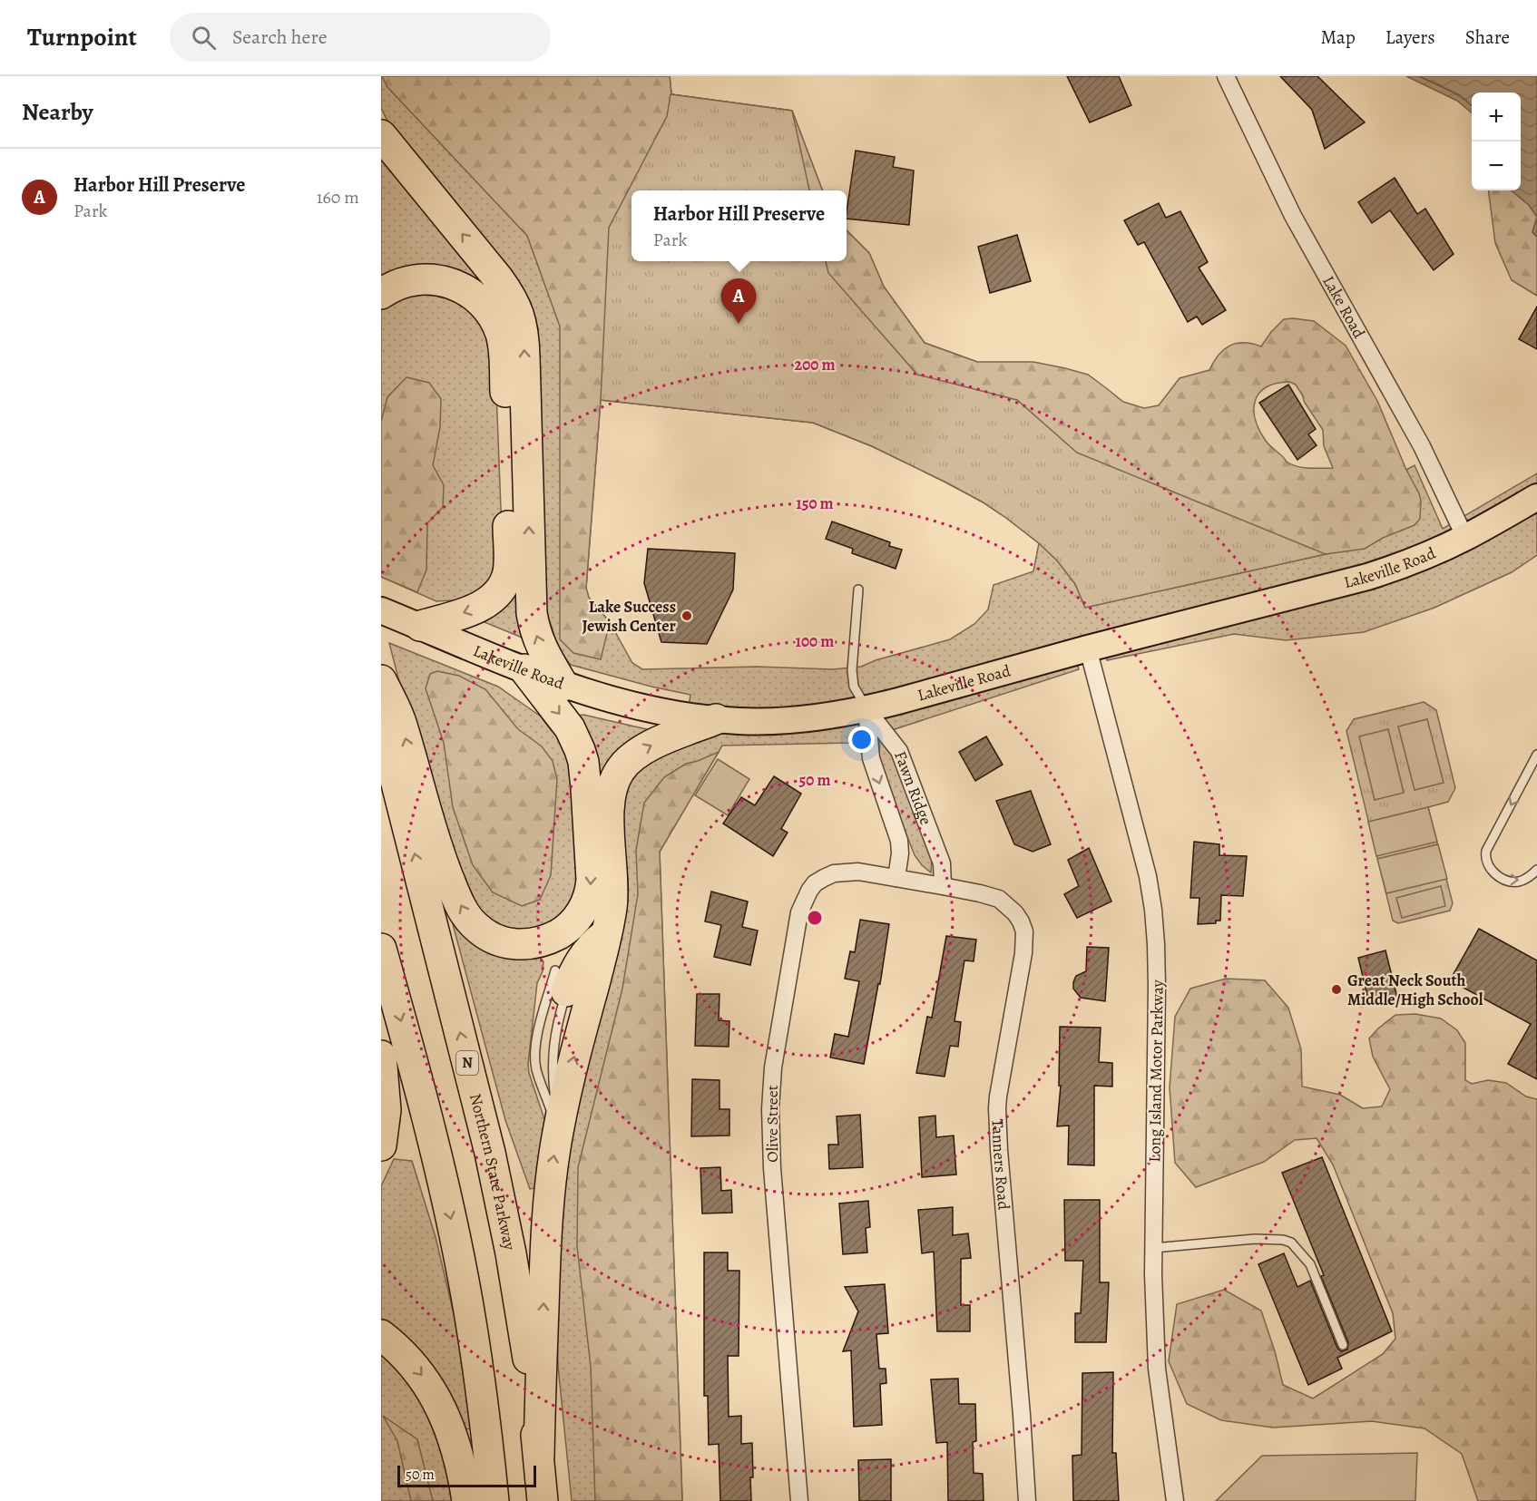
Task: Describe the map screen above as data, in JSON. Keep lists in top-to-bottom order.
{
  "streets": {
    "highway": ["N", "Northern State Parkway"],
    "main road": ["Lakeville Road"],
    "street": [
      "Lake Road",
      "Fawn Ridge",
      "Long Island Motor Parkway",
      "Olive Street",
      "Tanners Road"
    ]
  },
  "crossings": [
    ["Lake Road", "Lakeville Road"],
    ["Lakeville Road", "Fawn Ridge"],
    ["Lakeville Road", "Long Island Motor Parkway"],
    ["Fawn Ridge", "Olive Street"],
    ["Fawn Ridge", "Tanners Road"],
    ["Olive Street", "Tanners Road"]
  ],
  "places": ["Lake Success Jewish Center", "Great Neck South Middle/High School"],
  "scale_bar": "50 m",
  "page": {
    "header": "Turnpoint",
    "search": "Search here",
    "nav": ["Map", "Layers", "Share"],
    "heading": "Nearby",
    "map_buttons": ["+", "−"],
    "list": [
      {
        "mark": "A",
        "name": "Harbor Hill Preserve",
        "note": "Park",
        "value": "160 m"
      }
    ],
    "popup": ["Harbor Hill Preserve", "Park"],
    "pins": "A",
    "scale": "50 m"
  },
  "rings": [
    "200 m",
    "150 m",
    "100 m",
    "50 m"
  ]
}
